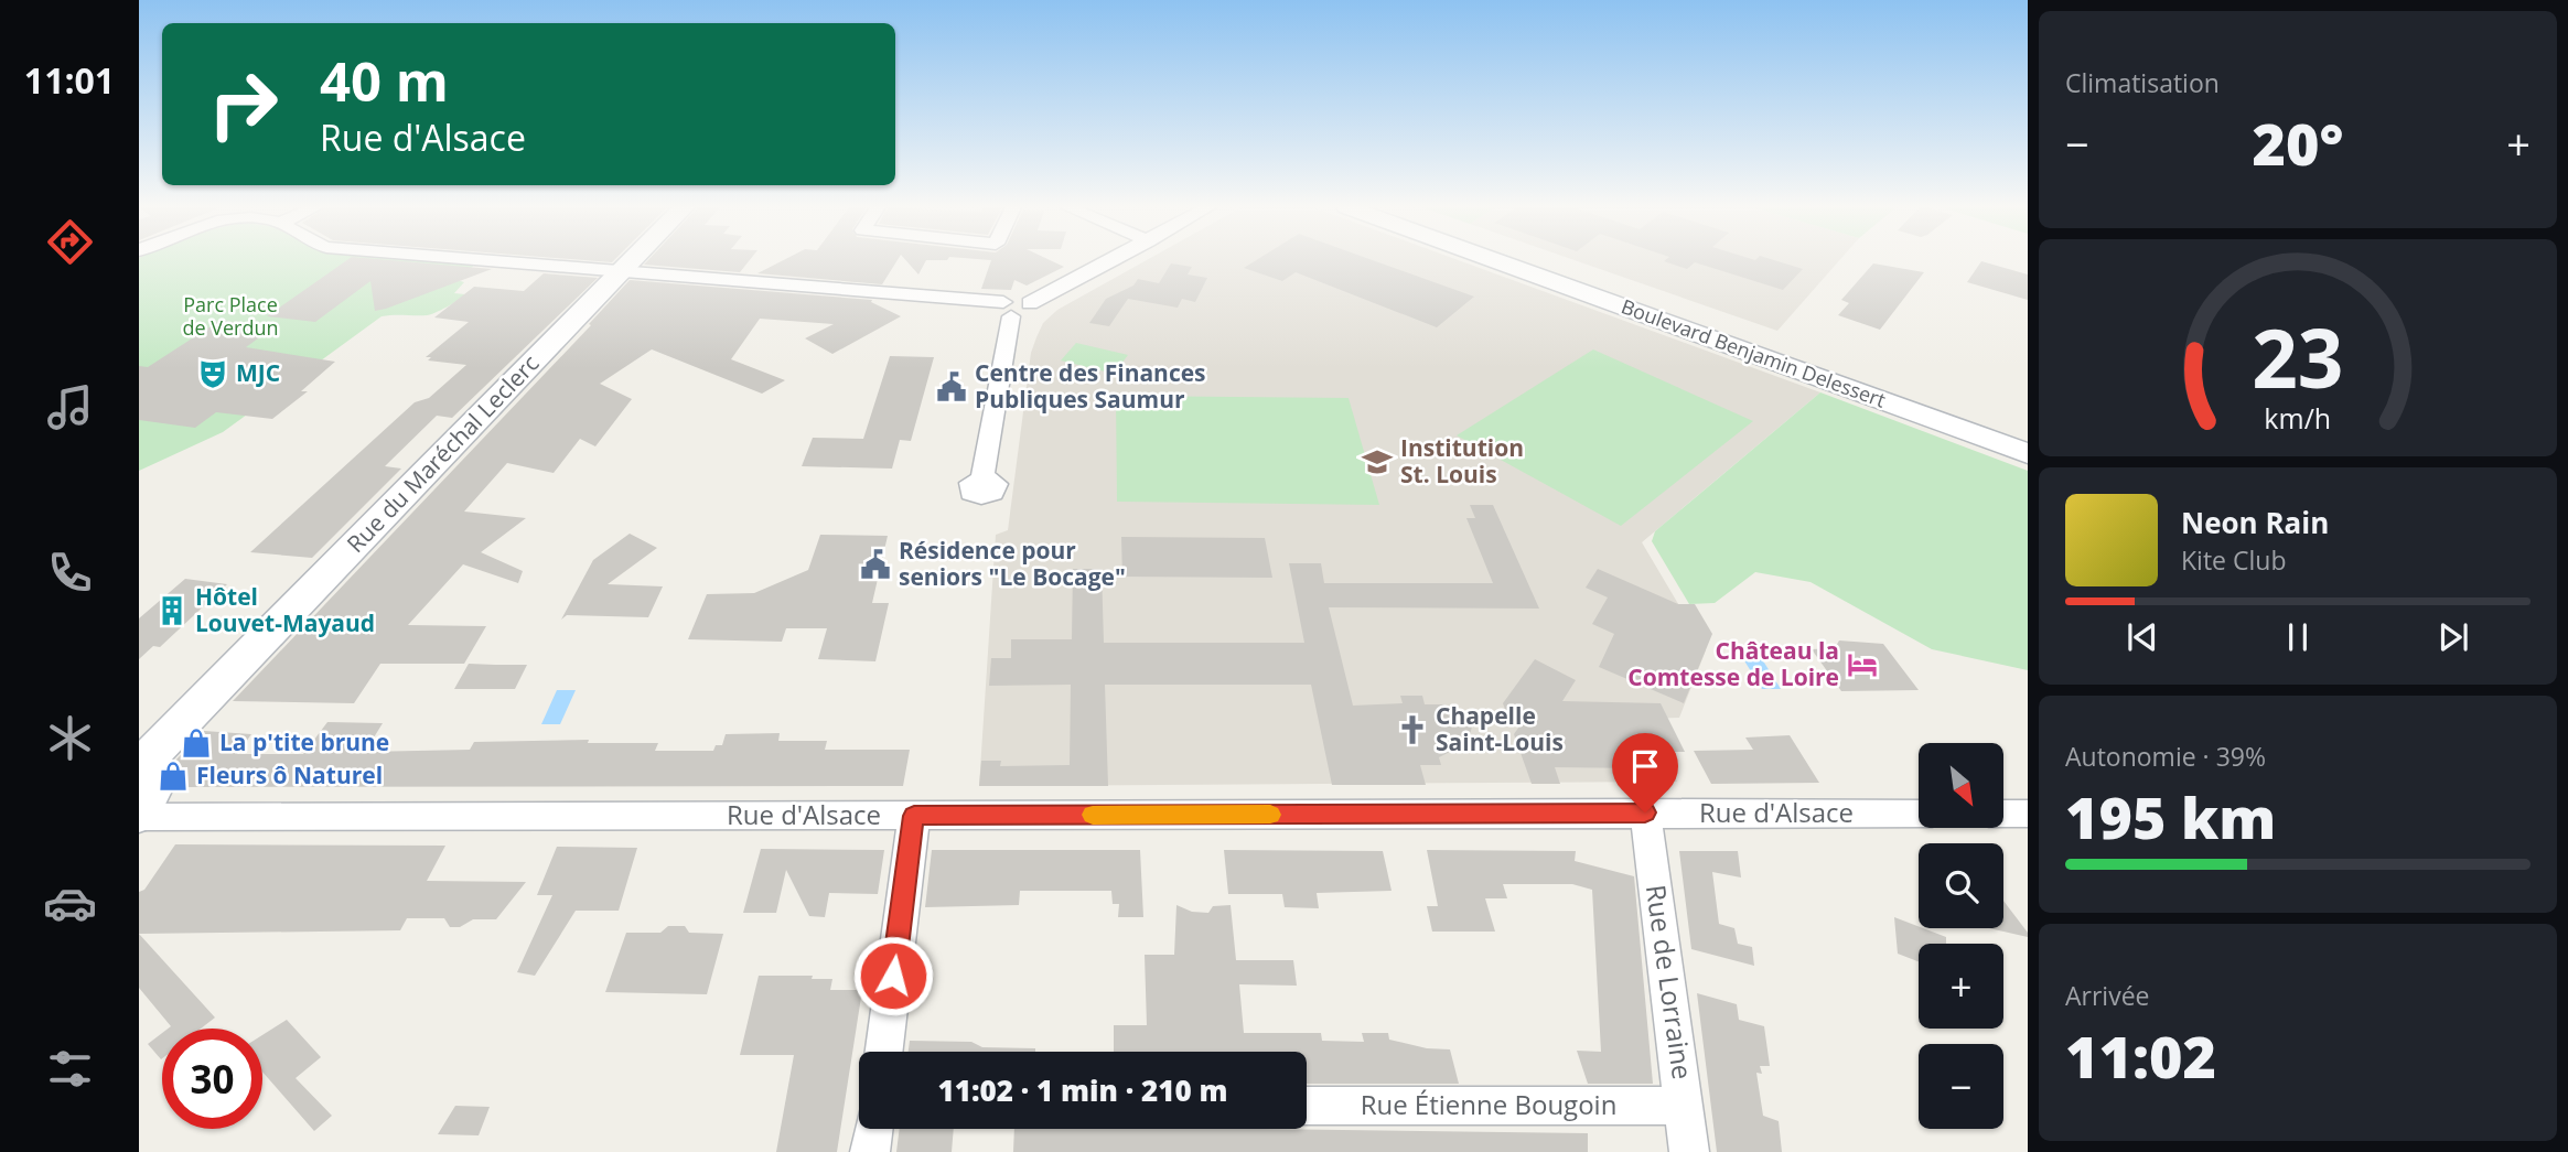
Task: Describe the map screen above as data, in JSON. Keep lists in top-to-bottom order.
{
  "streets": {
    "main road": ["Boulevard Benjamin Delessert", "Rue du Maréchal Leclerc"],
    "street": ["Rue d'Alsace", "Rue de Lorraine", "Rue Étienne Bougoin"]
  },
  "crossings": [
    ["Rue d'Alsace", "Rue de Lorraine"],
    ["Rue de Lorraine", "Rue Étienne Bougoin"]
  ],
  "parks": ["Parc Place de Verdun"],
  "places": {
    "theatre": ["MJC"],
    "public building": ["Centre des Finances Publiques Saumur", "Résidence pour seniors \"Le Bocage\""],
    "school or university": ["Institution St. Louis"],
    "building": ["Hôtel Louvet-Mayaud"],
    "hotel": ["Château la Comtesse de Loire"],
    "church": ["Chapelle Saint-Louis"],
    "shop": ["La p'tite brune", "Fleurs ô Naturel"]
  },
  "north": "bottom right",
  "page": {
    "tabs": "11:01",
    "tile": [
      "Climatisation",
      ["Autonomie · 39%", "195 km"],
      ["Arrivée", "11:02"]
    ],
    "turn": ["40 m", "Rue d'Alsace"],
    "heat": ["−", "20°", "+"],
    "song": ["Neon Rain", "Kite Club"],
    "map_buttons": ["+", "−"],
    "limit": "30",
    "trip": "11:02 · 1 min · 210 m",
    "gauge": ["23", "km/h"]
  }
}
